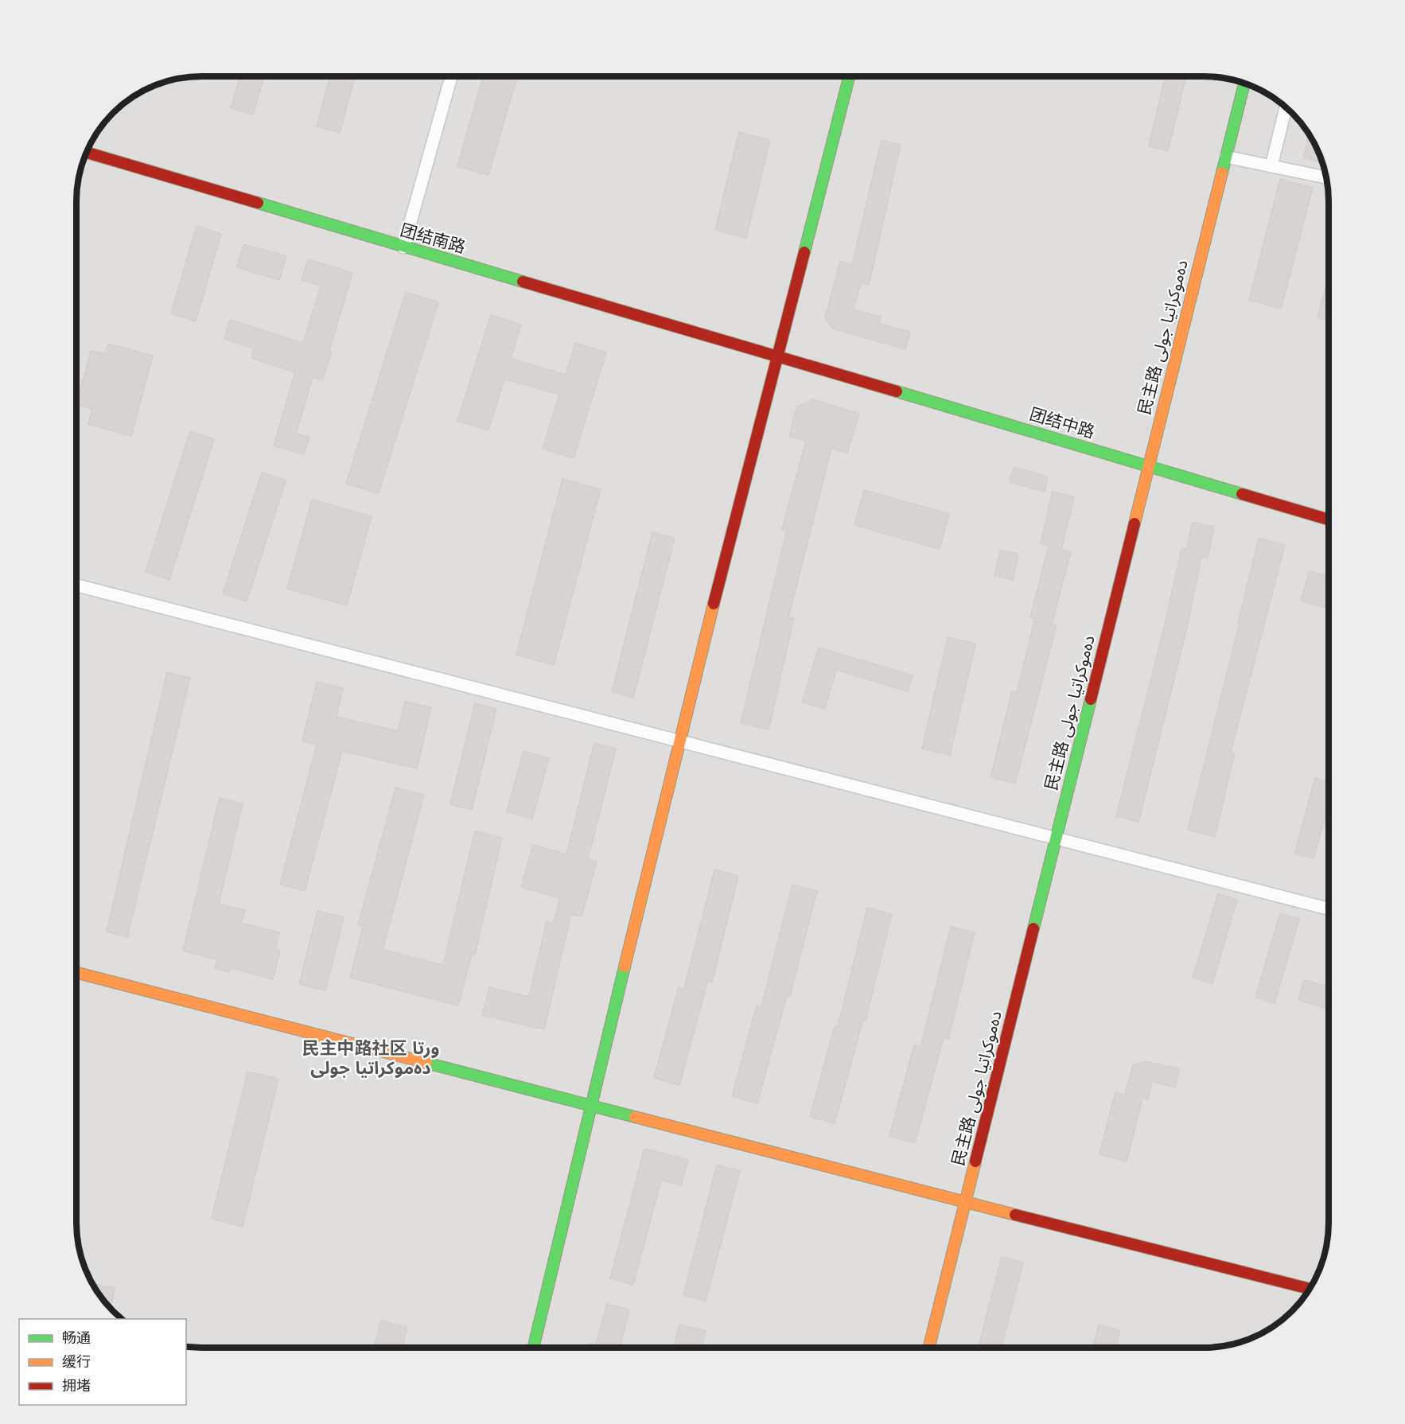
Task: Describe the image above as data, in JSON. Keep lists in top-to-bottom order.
{
  "streets": {
    "street": ["团结南路", "民主路 دەموكراتيا جولى", "团结中路"]
  },
  "crossings": [
    ["团结南路", "团结中路"],
    ["民主路 دەموكراتيا جولى", "团结中路"]
  ],
  "districts": ["民主中路社区 ورتا دەموكراتيا جولى"],
  "legend": ["畅通", "缓行", "拥堵"]
}
